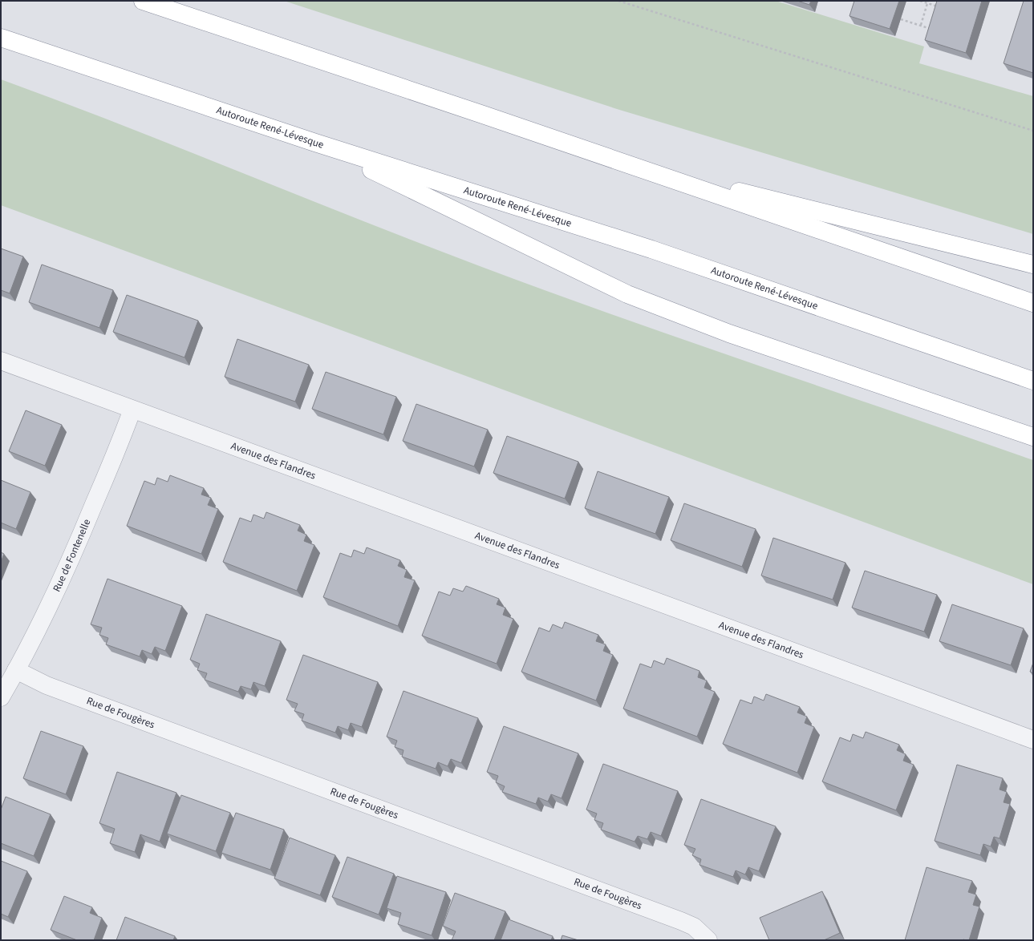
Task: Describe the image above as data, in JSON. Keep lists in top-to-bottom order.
{
  "streets": {
    "highway": ["Autoroute René-Lévesque"],
    "street": ["Avenue des Flandres", "Rue de Fontenelle", "Rue de Fougères"]
  },
  "crossings": [
    ["Avenue des Flandres", "Rue de Fontenelle"],
    ["Rue de Fontenelle", "Rue de Fougères"]
  ]
}
